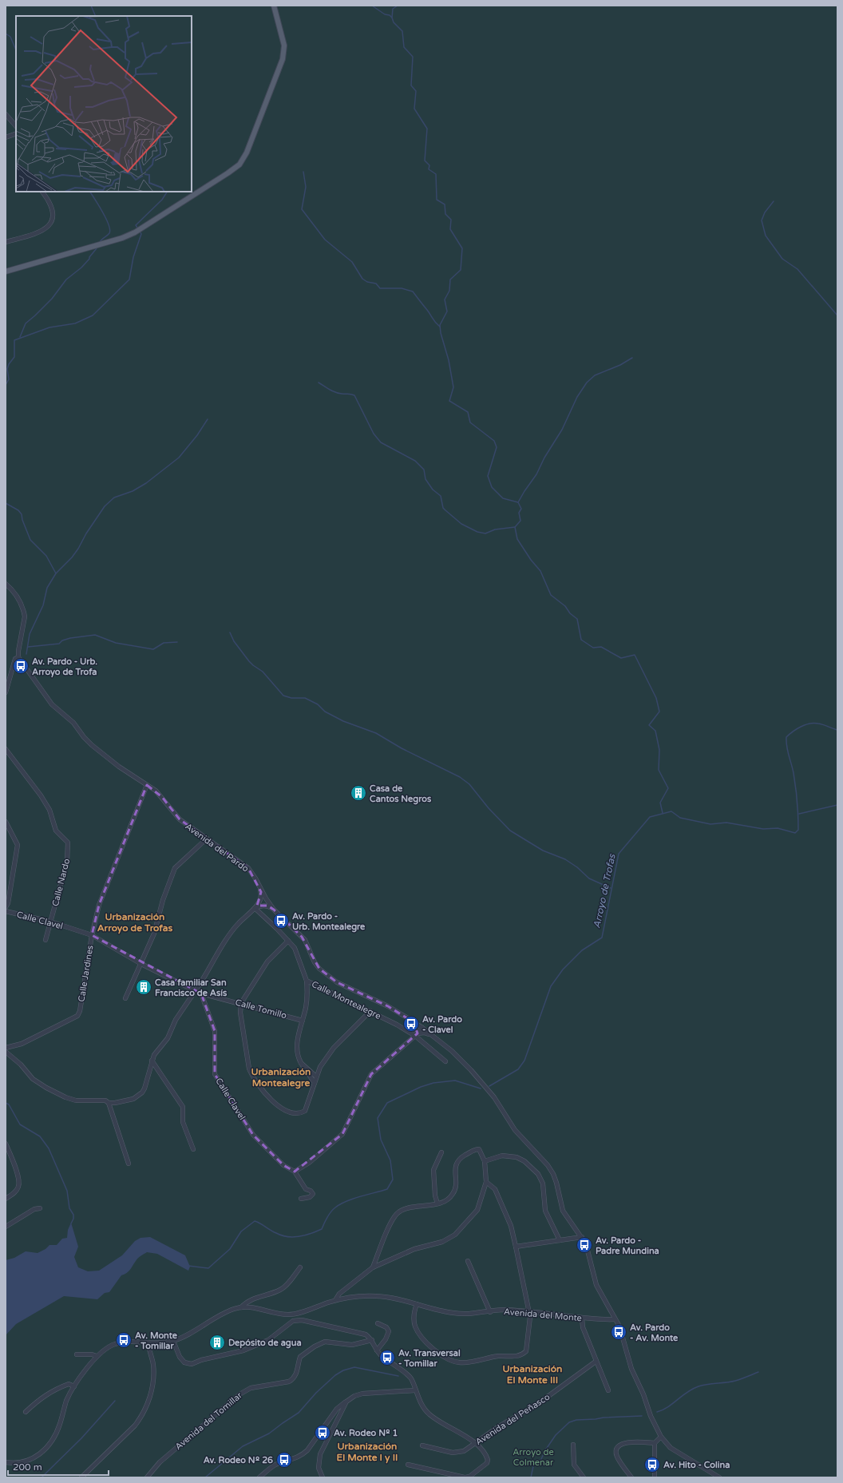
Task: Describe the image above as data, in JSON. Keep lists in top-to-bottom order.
{
  "streets": {
    "street": [
      "Avenida del Pardo",
      "Calle Nardo",
      "Calle Clavel",
      "Calle Jardines",
      "Calle Montealegre",
      "Calle Tomillo",
      "Avenida del Monte",
      "Avenida del Peñasco",
      "Avenida del Tomillar"
    ]
  },
  "crossings": [
    ["Avenida del Pardo", "Calle Jardines"],
    ["Avenida del Pardo", "Avenida del Monte"],
    ["Calle Nardo", "Calle Clavel"],
    ["Calle Clavel", "Calle Jardines"],
    ["Calle Clavel", "Calle Tomillo"]
  ],
  "districts": [
    "Urbanización Arroyo de Trofas",
    "Urbanización Montealegre",
    "Urbanización El Monte III",
    "Urbanización El Monte I y II"
  ],
  "water": ["Arroyo de Trofas"],
  "parks": ["Arroyo de Colmenar"],
  "places": {
    "bus stop": [
      "Av. Pardo - Urb. Arroyo de Trofa",
      "Av. Pardo - Urb. Montealegre",
      "Av. Pardo - Clavel",
      "Av. Pardo - Padre Mundina",
      "Av. Pardo - Av. Monte",
      "Av. Monte - Tomillar",
      "Av. Transversal - Tomillar",
      "Av. Rodeo Nº 1",
      "Av. Rodeo Nº 26",
      "Av. Hito - Colina"
    ],
    "building": ["Casa de Cantos Negros", "Casa familiar San Francisco de Asís", "Depósito de agua"]
  },
  "scale_bar": "200 m"
}
